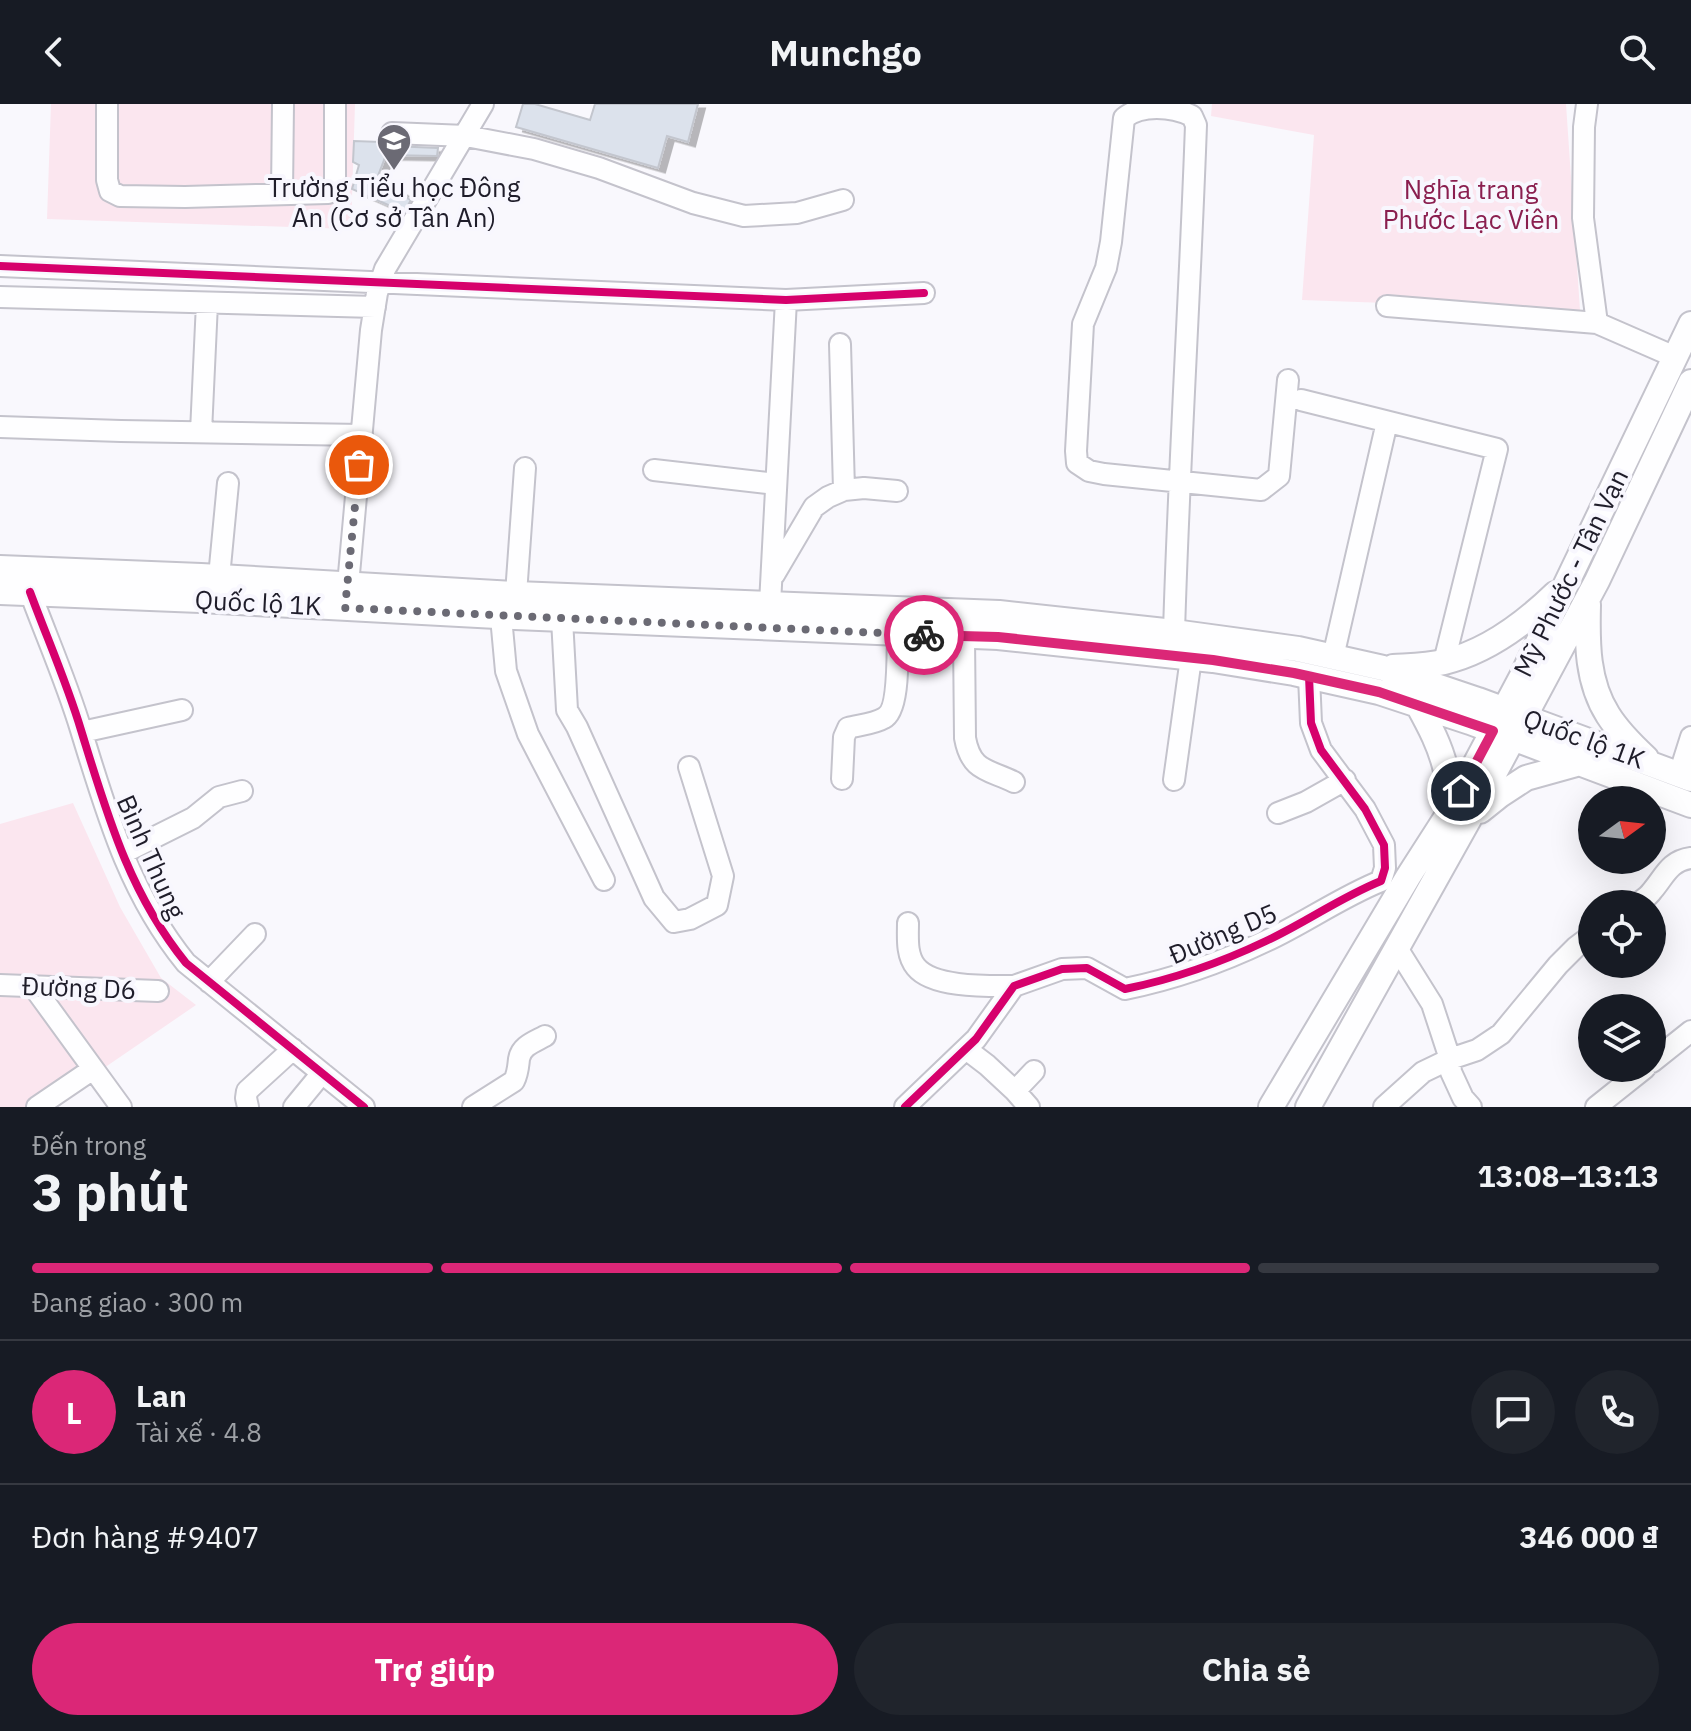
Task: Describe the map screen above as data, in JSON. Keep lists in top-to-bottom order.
{
  "streets": {
    "main road": ["Mỹ Phước - Tân Vạn", "Quốc lộ 1K"],
    "street": ["Bình Thung", "Đường D5", "Đường D6"]
  },
  "crossings": [
    ["Mỹ Phước - Tân Vạn", "Quốc lộ 1K"],
    ["Quốc lộ 1K", "Bình Thung"]
  ],
  "parks": ["Nghĩa trang Phước Lạc Viên"],
  "places": {
    "school or university": ["Trường Tiểu học Đông An (Cơ sở Tân An)"]
  },
  "north": "right",
  "page": {
    "header": "Munchgo",
    "heading": ["3 phút", "Đến trong", "13:08–13:13"],
    "panel": [
      "Lan",
      "Tài xế · 4.8",
      "Đơn hàng #9407",
      "346 000 ₫"
    ],
    "bar": "Đang giao · 300 m",
    "round": "L",
    "buttons": ["Trợ giúp", "Chia sẻ"]
  }
}
